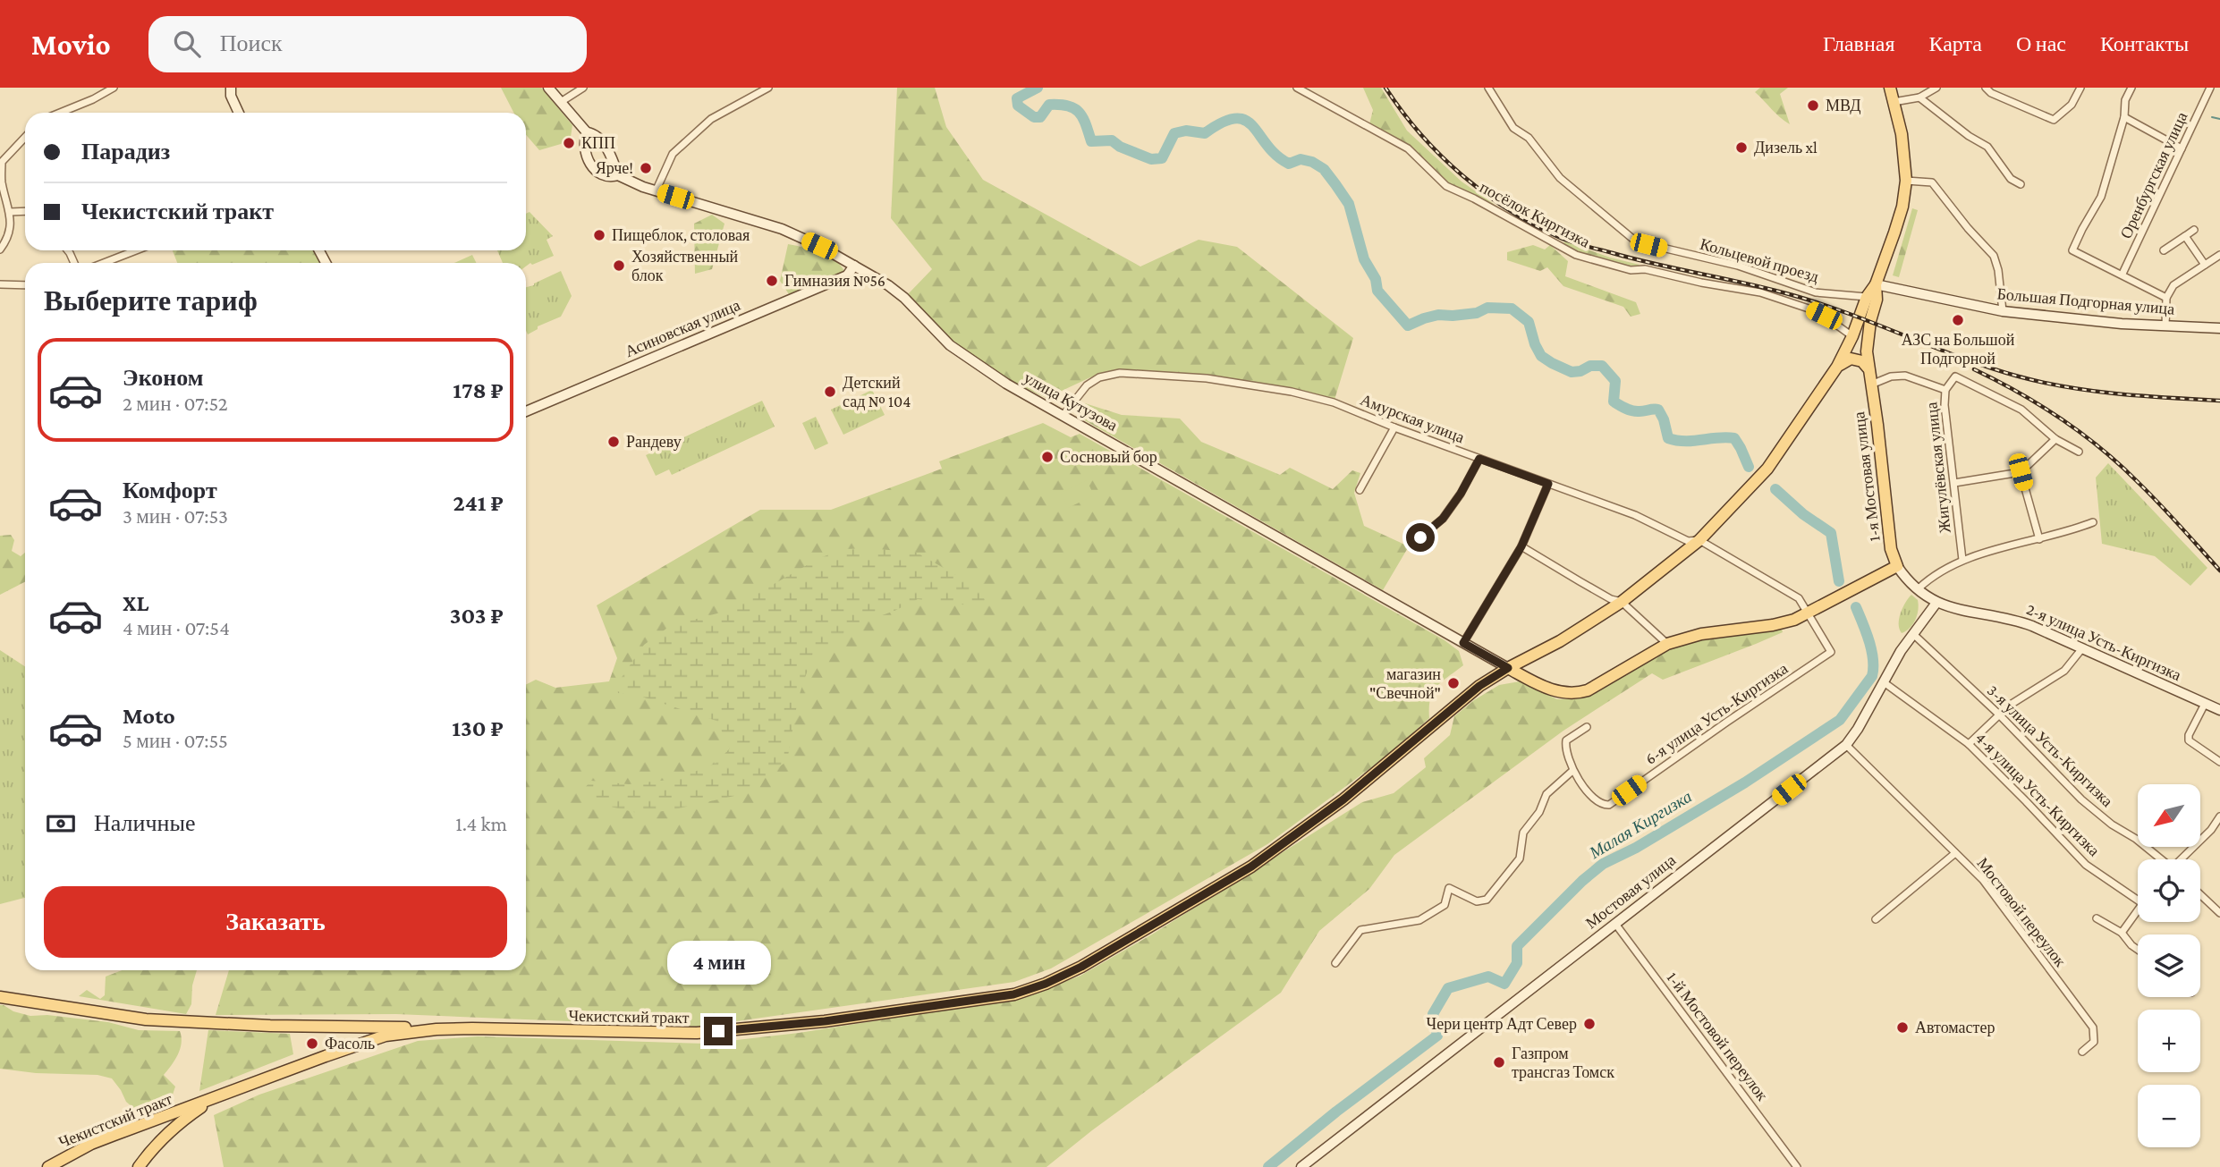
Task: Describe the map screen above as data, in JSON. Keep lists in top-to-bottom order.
{
  "streets": {
    "main road": ["1-я Мостовая улица", "Чекистский тракт"],
    "street": [
      "Оренбургская улица",
      "посёлок Киргизка",
      "Кольцевой проезд",
      "Большая Подгорная улица",
      "Асиновская улица",
      "улица Кутузова",
      "Амурская улица",
      "Жигулёвская улица",
      "2-я улица Усть-Киргизка",
      "6-я улица Усть-Киргизка",
      "3-я улица Усть-Киргизка",
      "4-я улица Усть-Киргизка",
      "Мостовая улица",
      "Мостовой переулок",
      "1-й Мостовой переулок"
    ]
  },
  "crossings": [
    ["посёлок Киргизка", "Чекистский тракт"],
    ["Кольцевой проезд", "Чекистский тракт"],
    ["Большая Подгорная улица", "1-я Мостовая улица"],
    ["Большая Подгорная улица", "Чекистский тракт"],
    ["Асиновская улица", "улица Кутузова"],
    ["улица Кутузова", "Амурская улица"],
    ["улица Кутузова", "Чекистский тракт"],
    ["Амурская улица", "6-я улица Усть-Киргизка"],
    ["Амурская улица", "Чекистский тракт"],
    ["1-я Мостовая улица", "2-я улица Усть-Киргизка"],
    ["1-я Мостовая улица", "Мостовая улица"],
    ["1-я Мостовая улица", "Чекистский тракт"],
    ["2-я улица Усть-Киргизка", "Мостовая улица"],
    ["3-я улица Усть-Киргизка", "Мостовая улица"],
    ["4-я улица Усть-Киргизка", "Мостовая улица"],
    ["Мостовая улица", "Мостовой переулок"],
    ["Мостовая улица", "1-й Мостовой переулок"]
  ],
  "water": ["Малая Киргизка"],
  "places": [
    "МВД",
    "КПП",
    "Дизель xl",
    "Ярче!",
    "Пищеблок, столовая",
    "Хозяйственный блок",
    "Гимназия №56",
    "АЗС на Большой Подгорной",
    "Детский сад № 104",
    "Рандеву",
    "Сосновый бор",
    "магазин \"Свечной\"",
    "Чери центр Адт Север",
    "Автомастер",
    "Фасоль",
    "Газпром трансгаз Томск"
  ],
  "north": "bottom left",
  "page": {
    "header": "Movio",
    "search": "Поиск",
    "nav": [
      "Главная",
      "Карта",
      "О нас",
      "Контакты"
    ],
    "banner": ["Парадиз", "Чекистский тракт"],
    "heading": "Выберите тариф",
    "list": [
      {
        "name": "Эконом",
        "note": "2 мин · 07:52",
        "value": "178 ₽"
      },
      {
        "name": "Комфорт",
        "note": "3 мин · 07:53",
        "value": "241 ₽"
      },
      {
        "name": "XL",
        "note": "4 мин · 07:54",
        "value": "303 ₽"
      },
      {
        "name": "Moto",
        "note": "5 мин · 07:55",
        "value": "130 ₽"
      }
    ],
    "map_buttons": ["+", "−"],
    "pay": ["Наличные", "1.4 km"],
    "buttons": "Заказать",
    "bubble": "4 мин"
  }
}
